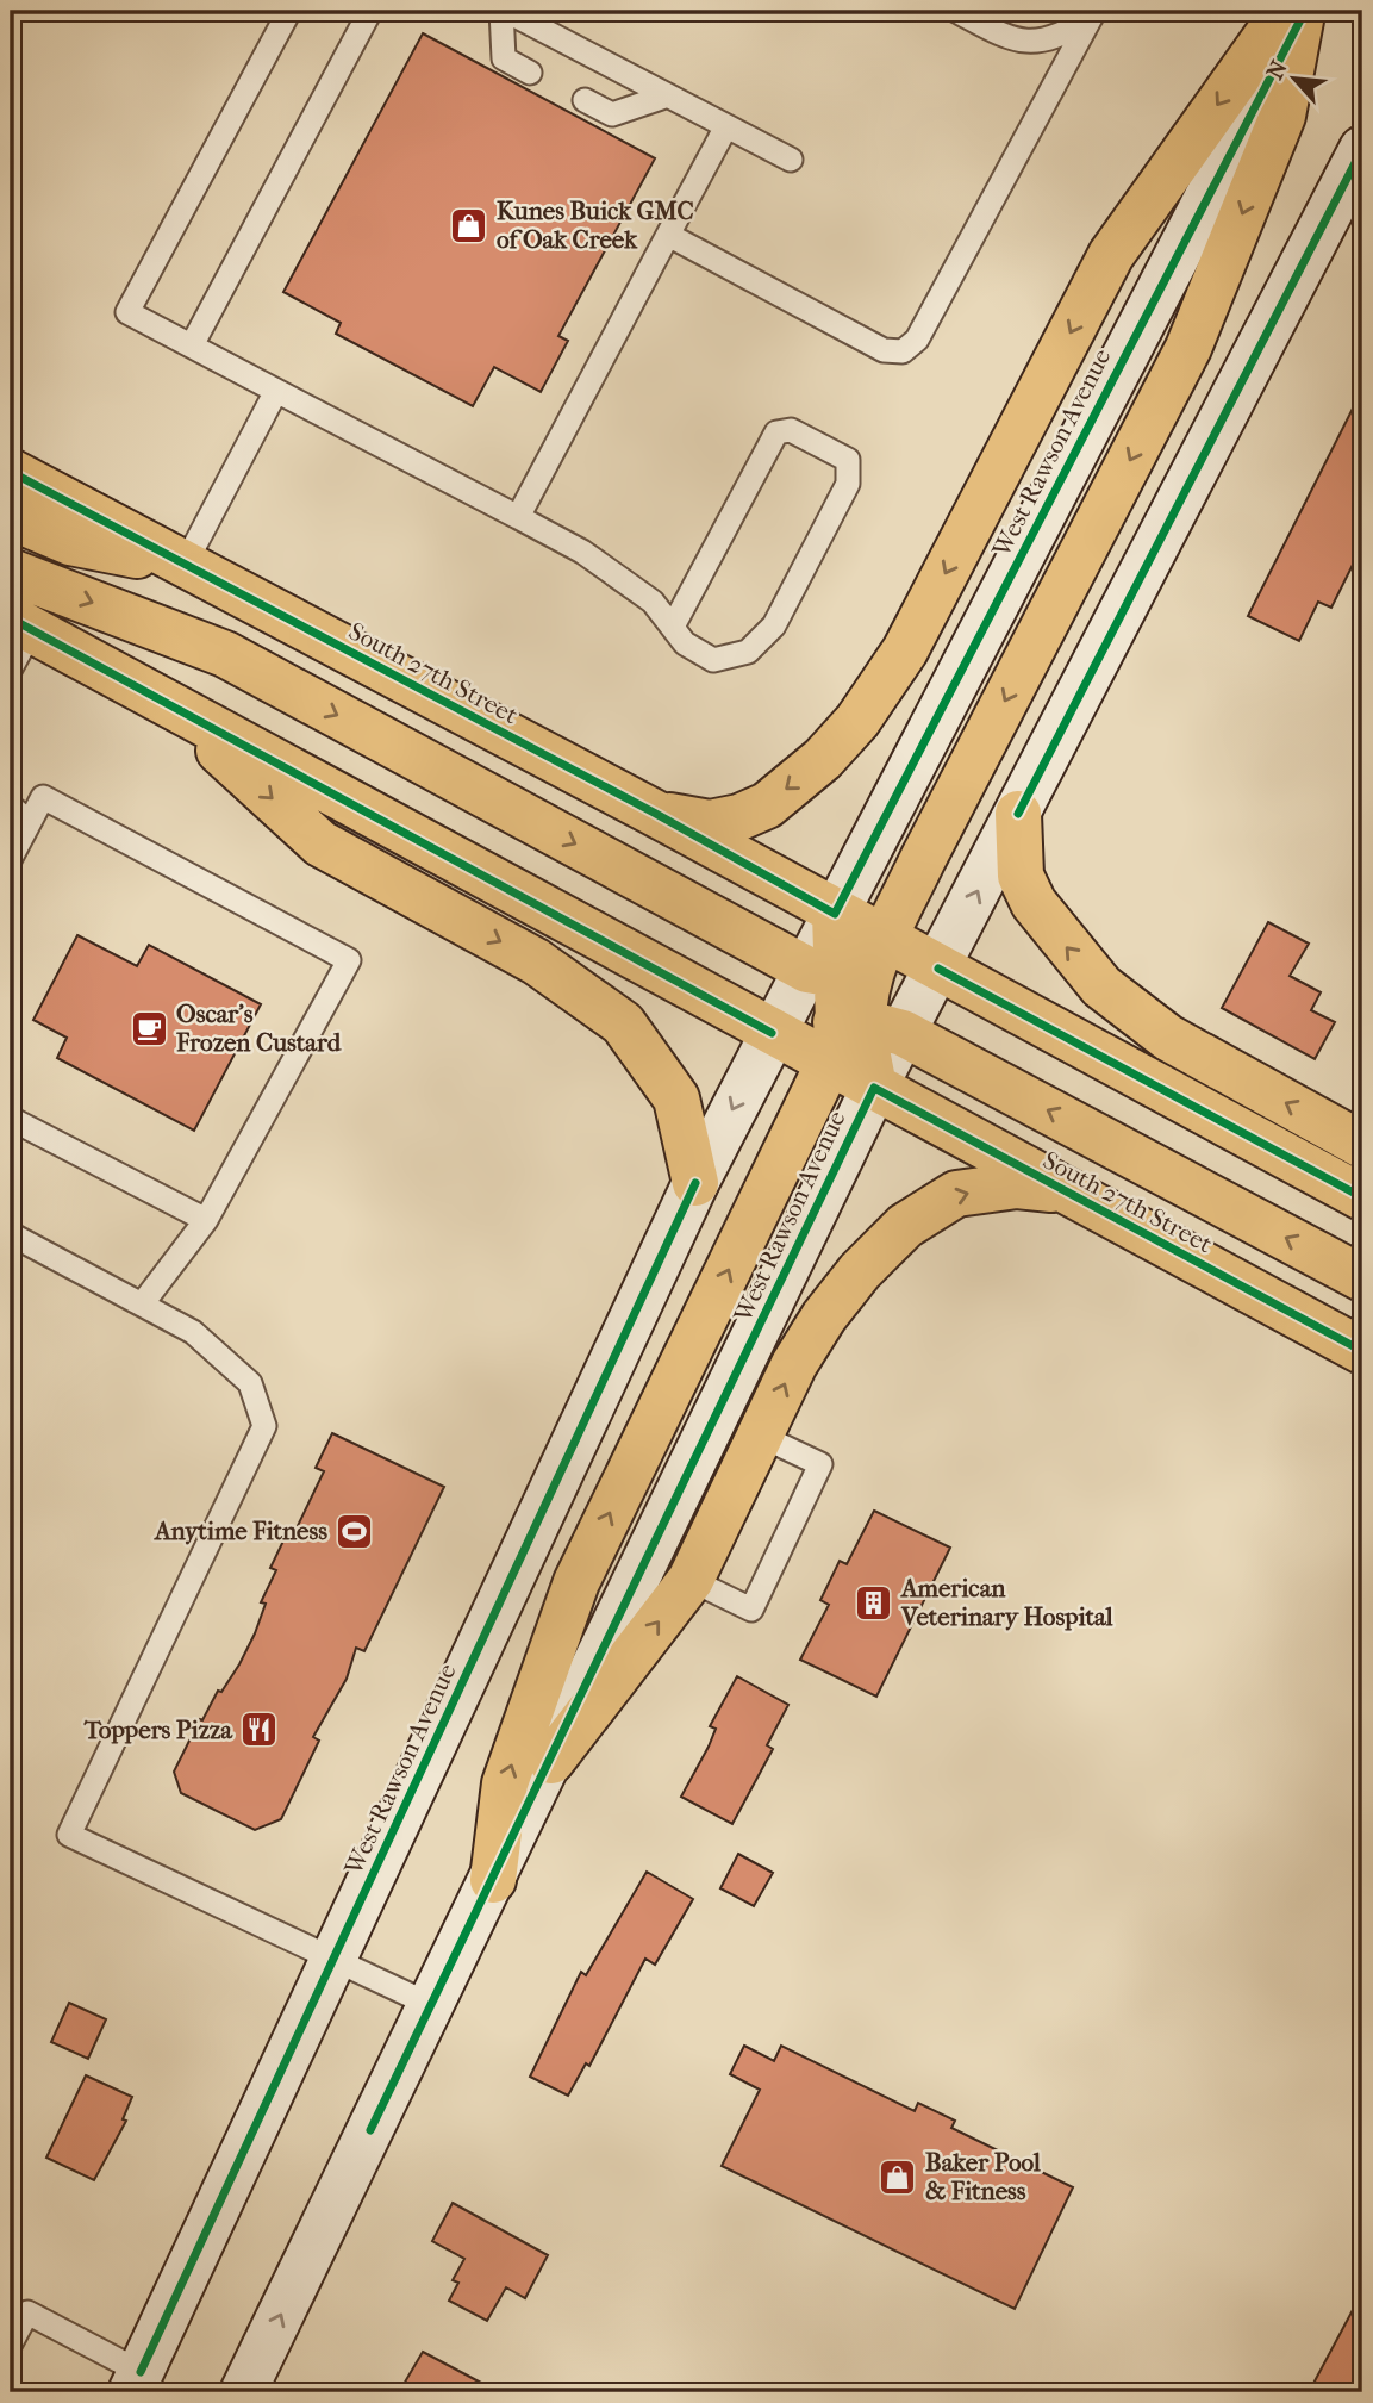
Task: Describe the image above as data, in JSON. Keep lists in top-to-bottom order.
{
  "streets": {
    "main road": ["West Rawson Avenue", "South 27th Street"]
  },
  "crossings": [
    ["West Rawson Avenue", "South 27th Street"]
  ],
  "places": {
    "shop": ["Kunes Buick GMC of Oak Creek", "Baker Pool & Fitness"],
    "cafe": ["Oscar's Frozen Custard"],
    "sports": ["Anytime Fitness"],
    "building": ["American Veterinary Hospital"],
    "restaurant": ["Toppers Pizza"]
  },
  "north": "top left"
}
